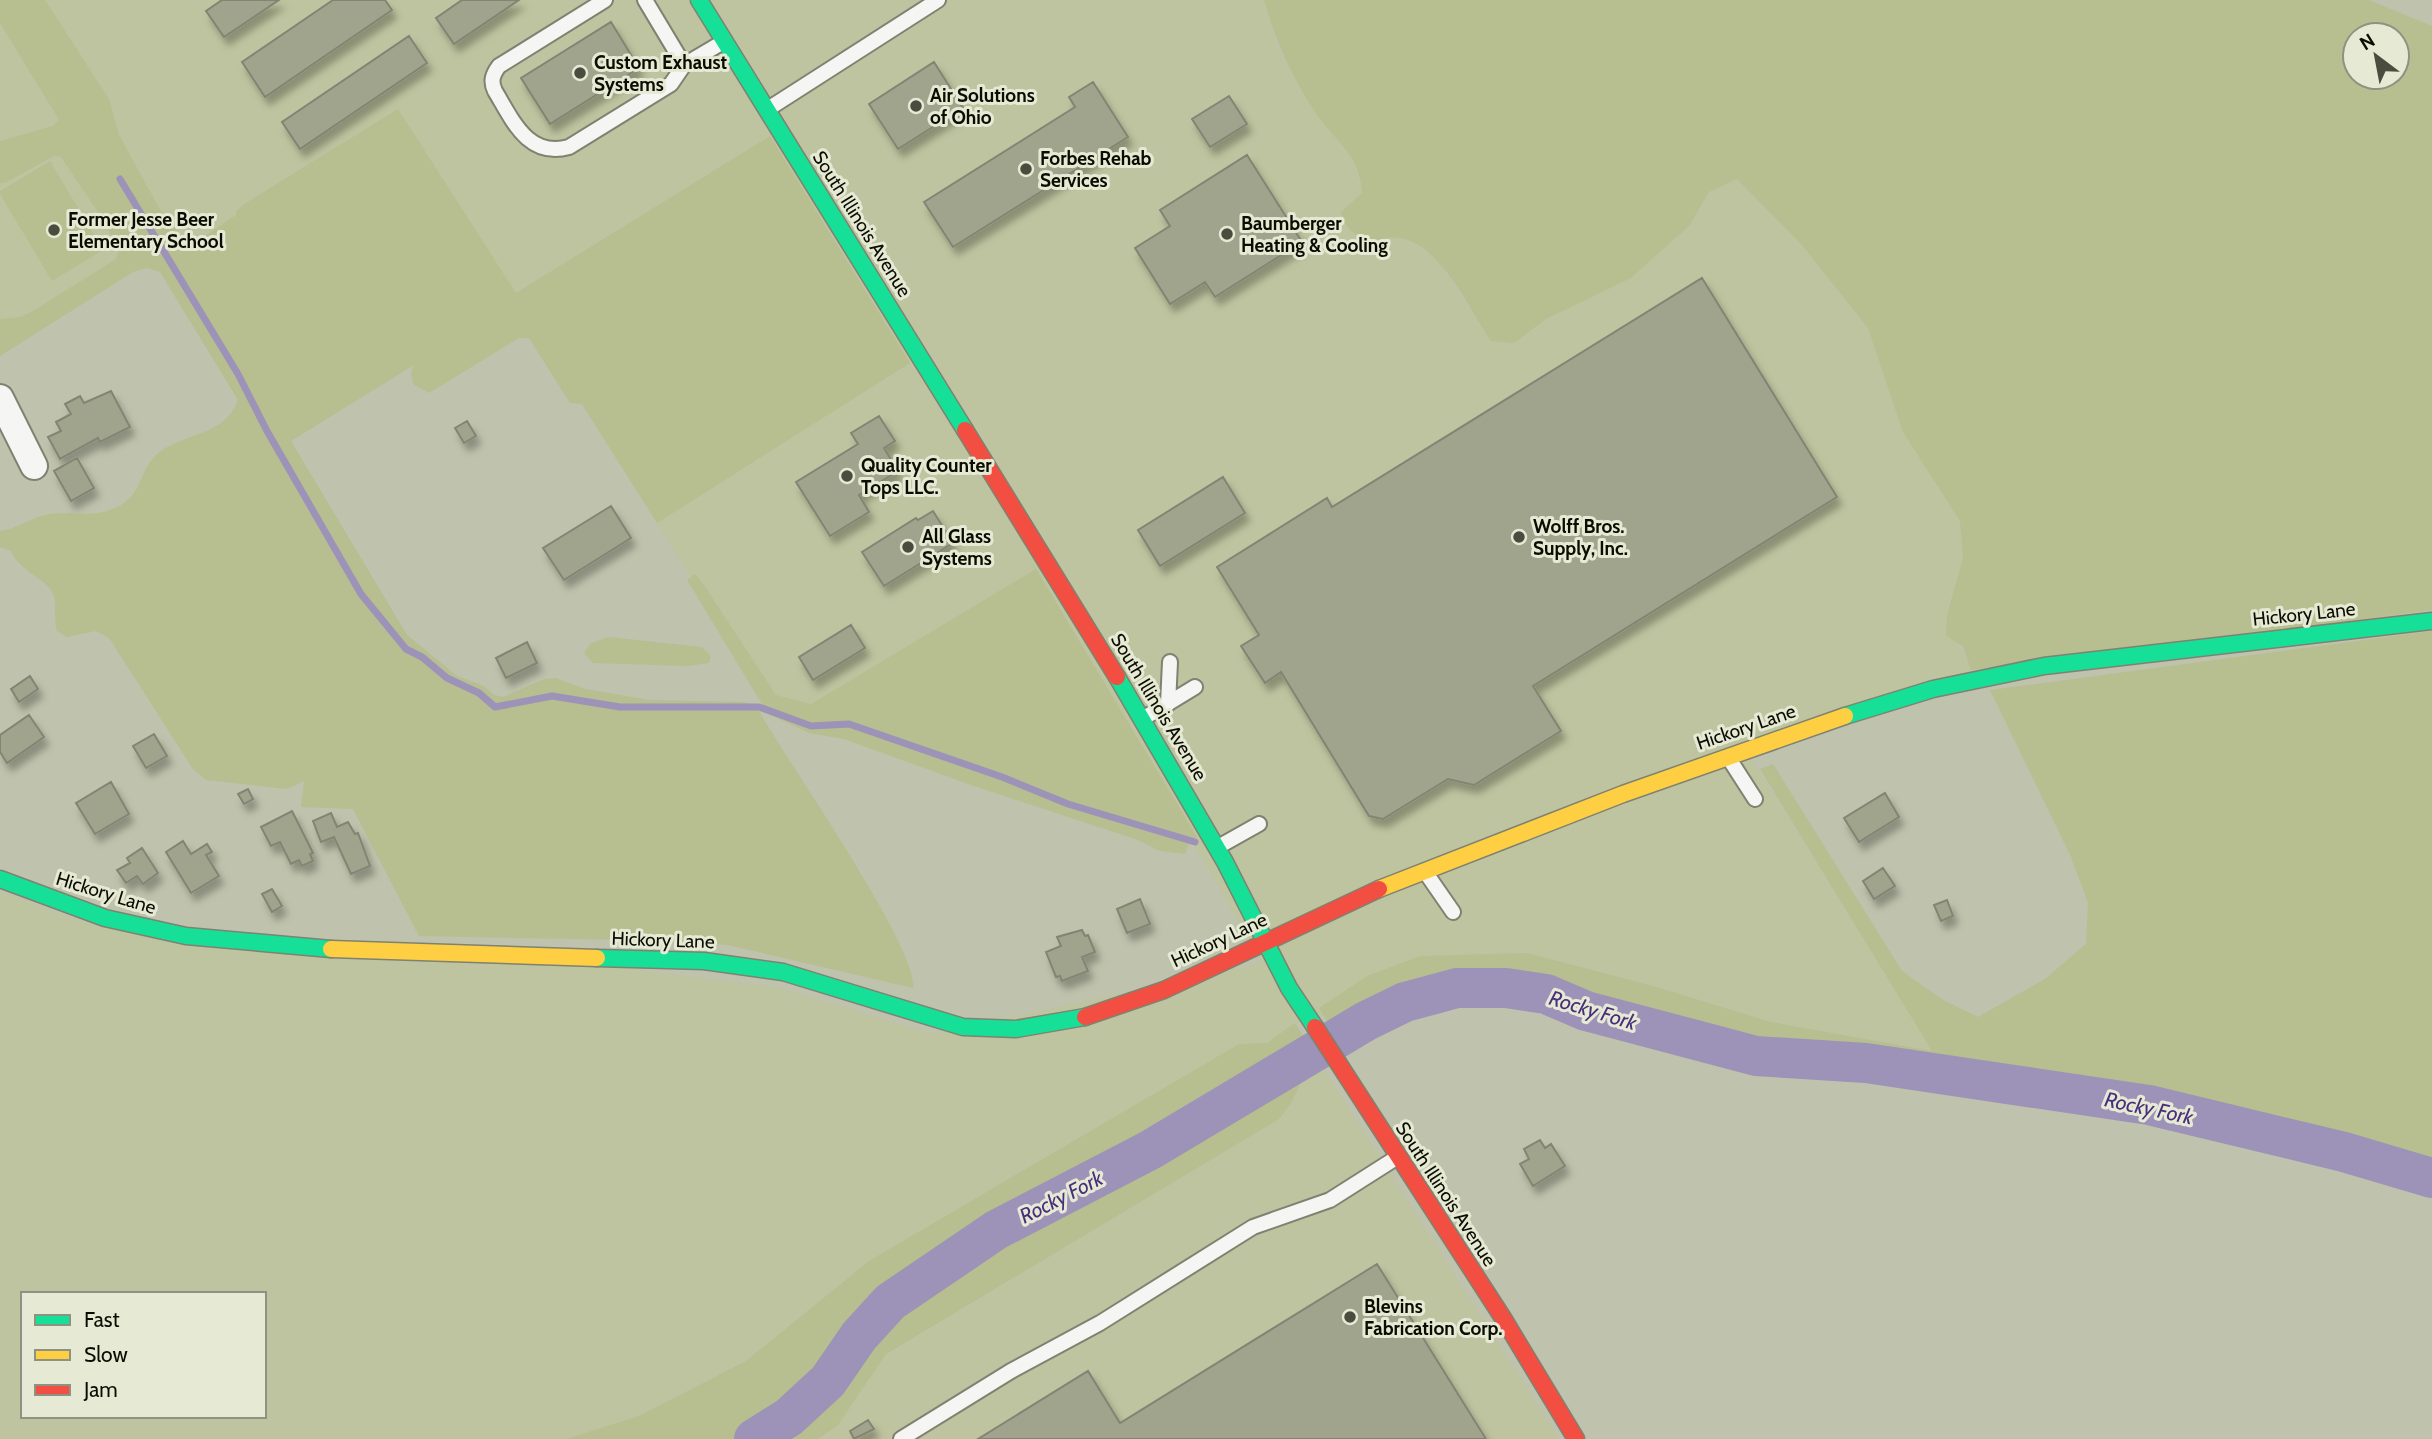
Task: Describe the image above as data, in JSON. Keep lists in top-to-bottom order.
{
  "streets": {
    "street": ["South Illinois Avenue", "Hickory Lane"]
  },
  "crossings": [
    ["South Illinois Avenue", "Hickory Lane"]
  ],
  "water": ["Rocky Fork"],
  "places": [
    "Custom Exhaust Systems",
    "Air Solutions of Ohio",
    "Forbes Rehab Services",
    "Former Jesse Beer Elementary School",
    "Baumberger Heating & Cooling",
    "Quality Counter Tops LLC.",
    "Wolff Bros. Supply, Inc.",
    "All Glass Systems",
    "Blevins Fabrication Corp."
  ],
  "legend": ["Fast", "Slow", "Jam"],
  "north": "top left"
}
